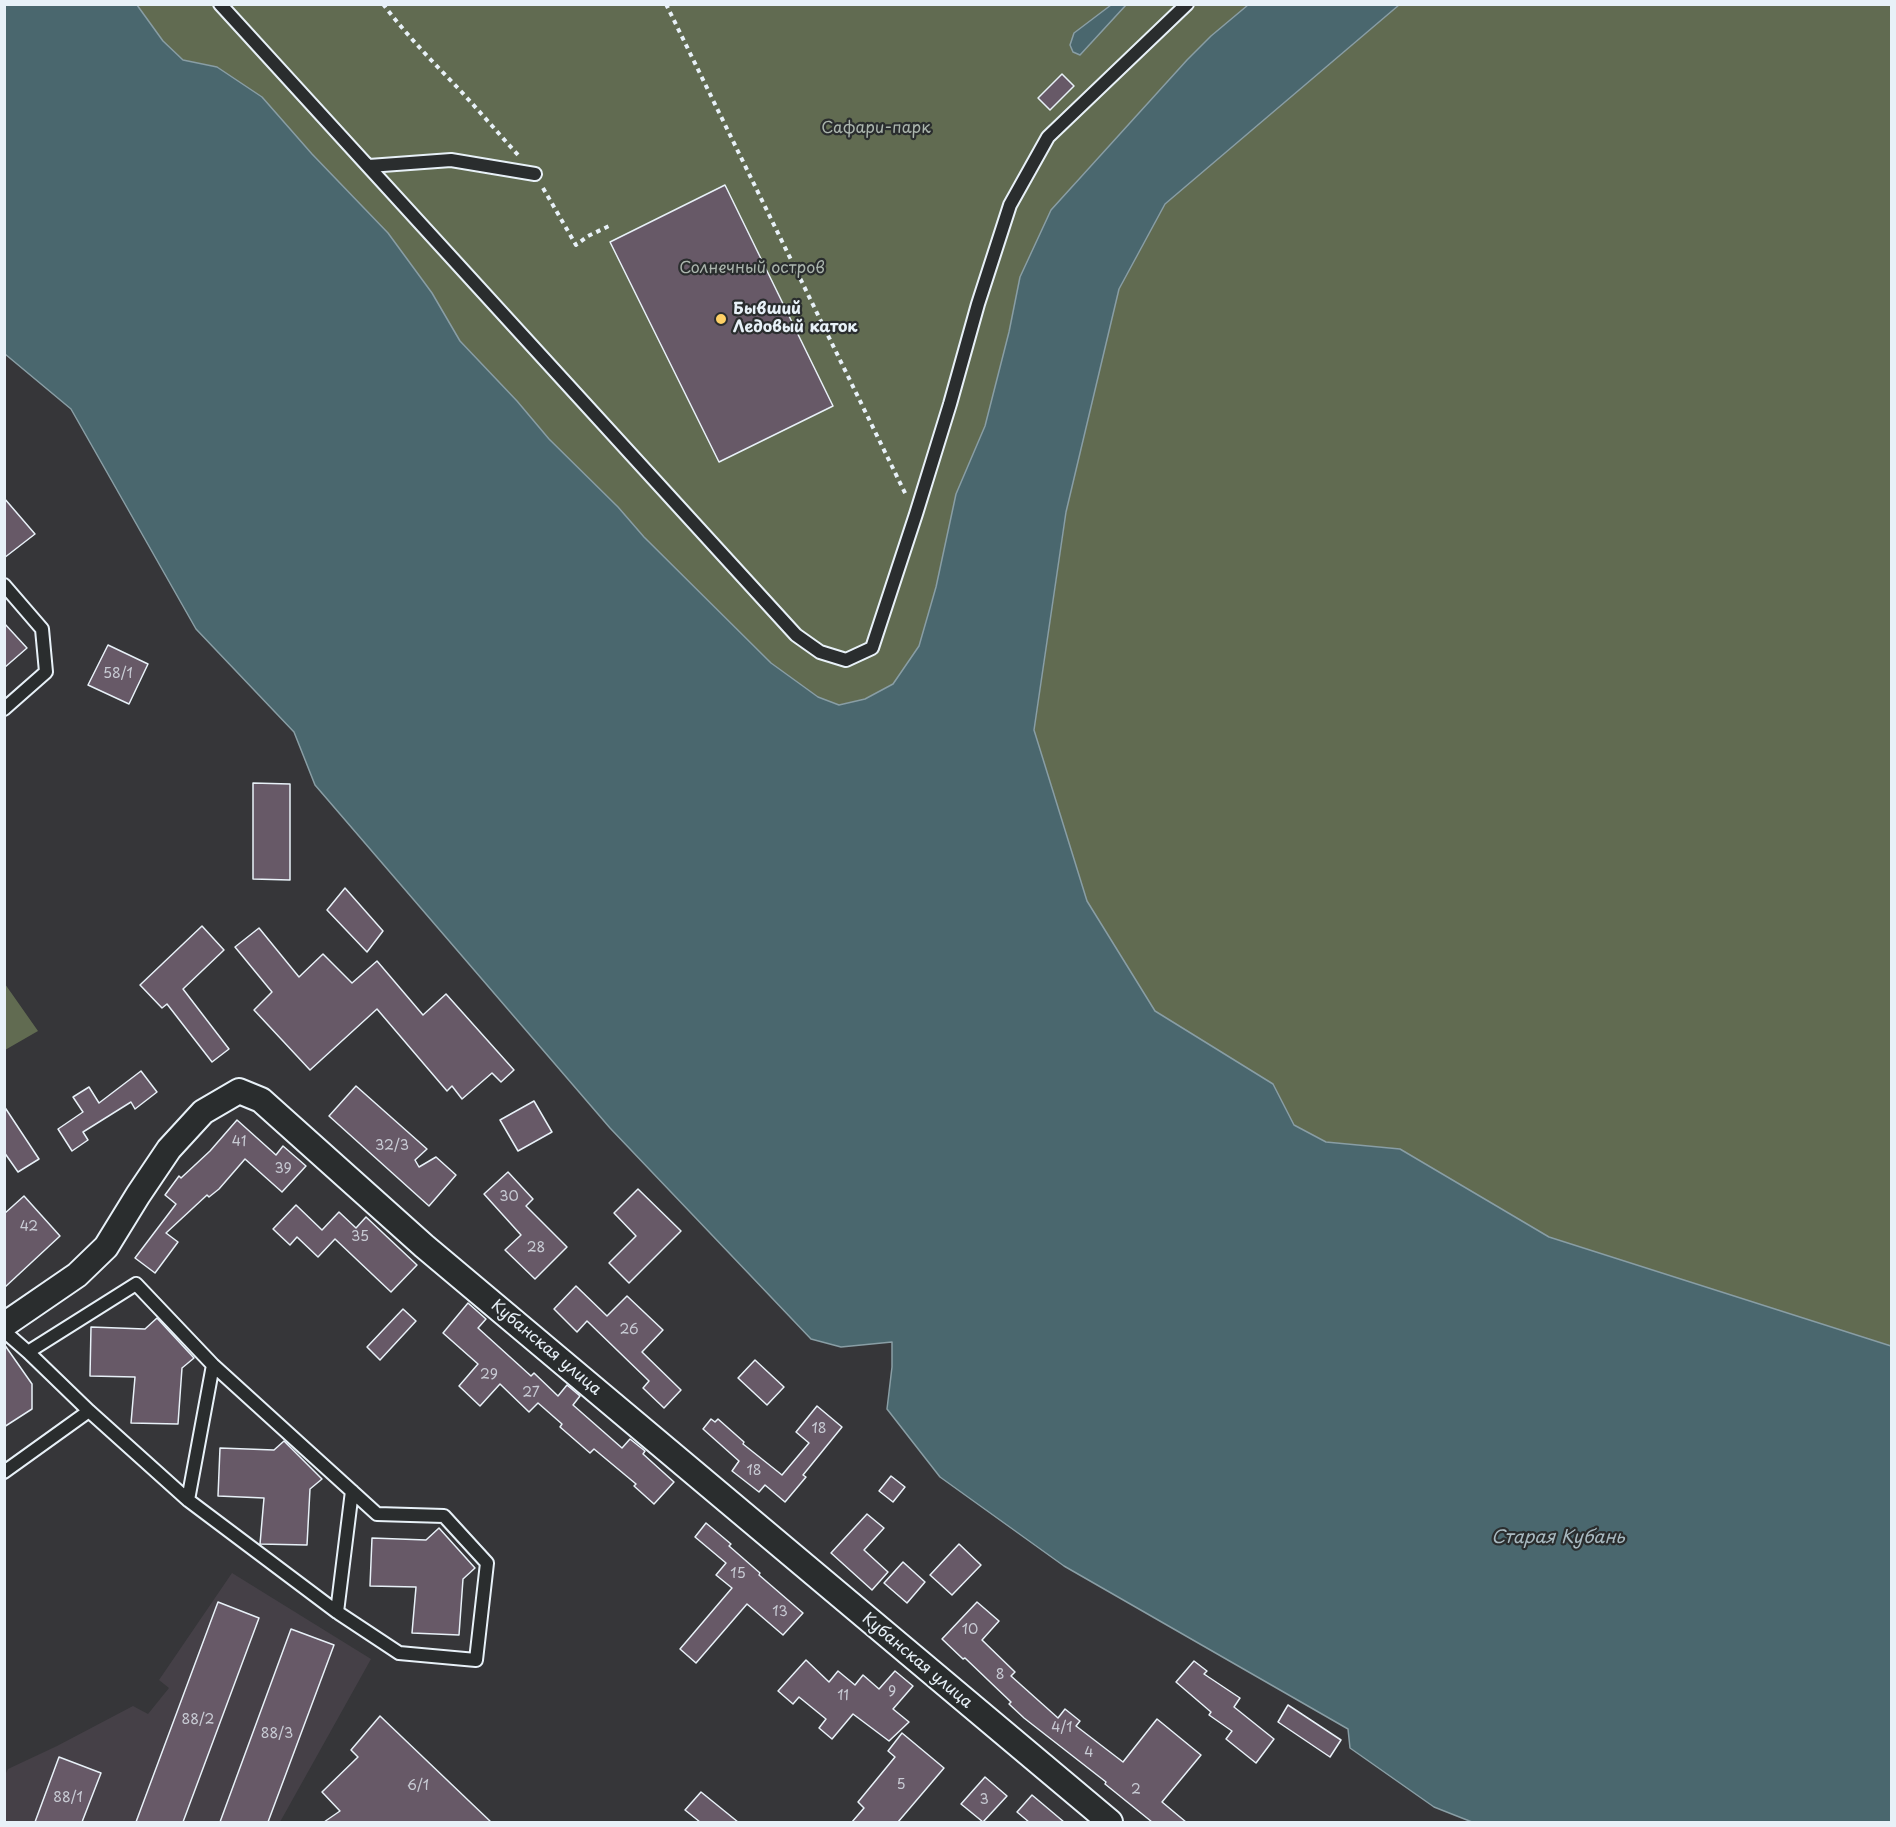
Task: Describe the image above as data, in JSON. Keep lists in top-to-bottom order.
{
  "streets": {
    "street": ["Кубанская улица"]
  },
  "water": ["Старая Кубань"],
  "parks": ["Сафари-парк", "Солнечный остров"],
  "places": ["Бывший Ледовый каток"],
  "house_numbers": [
    "58/1",
    "41",
    "32/3",
    "39",
    "30",
    "42",
    "35",
    "28",
    "26",
    "29",
    "27",
    "18",
    "18",
    "15",
    "13",
    "10",
    "8",
    "9",
    "11",
    "88/2",
    "4/1",
    "88/3",
    "4",
    "5",
    "6/1",
    "2",
    "88/1",
    "3"
  ]
}
